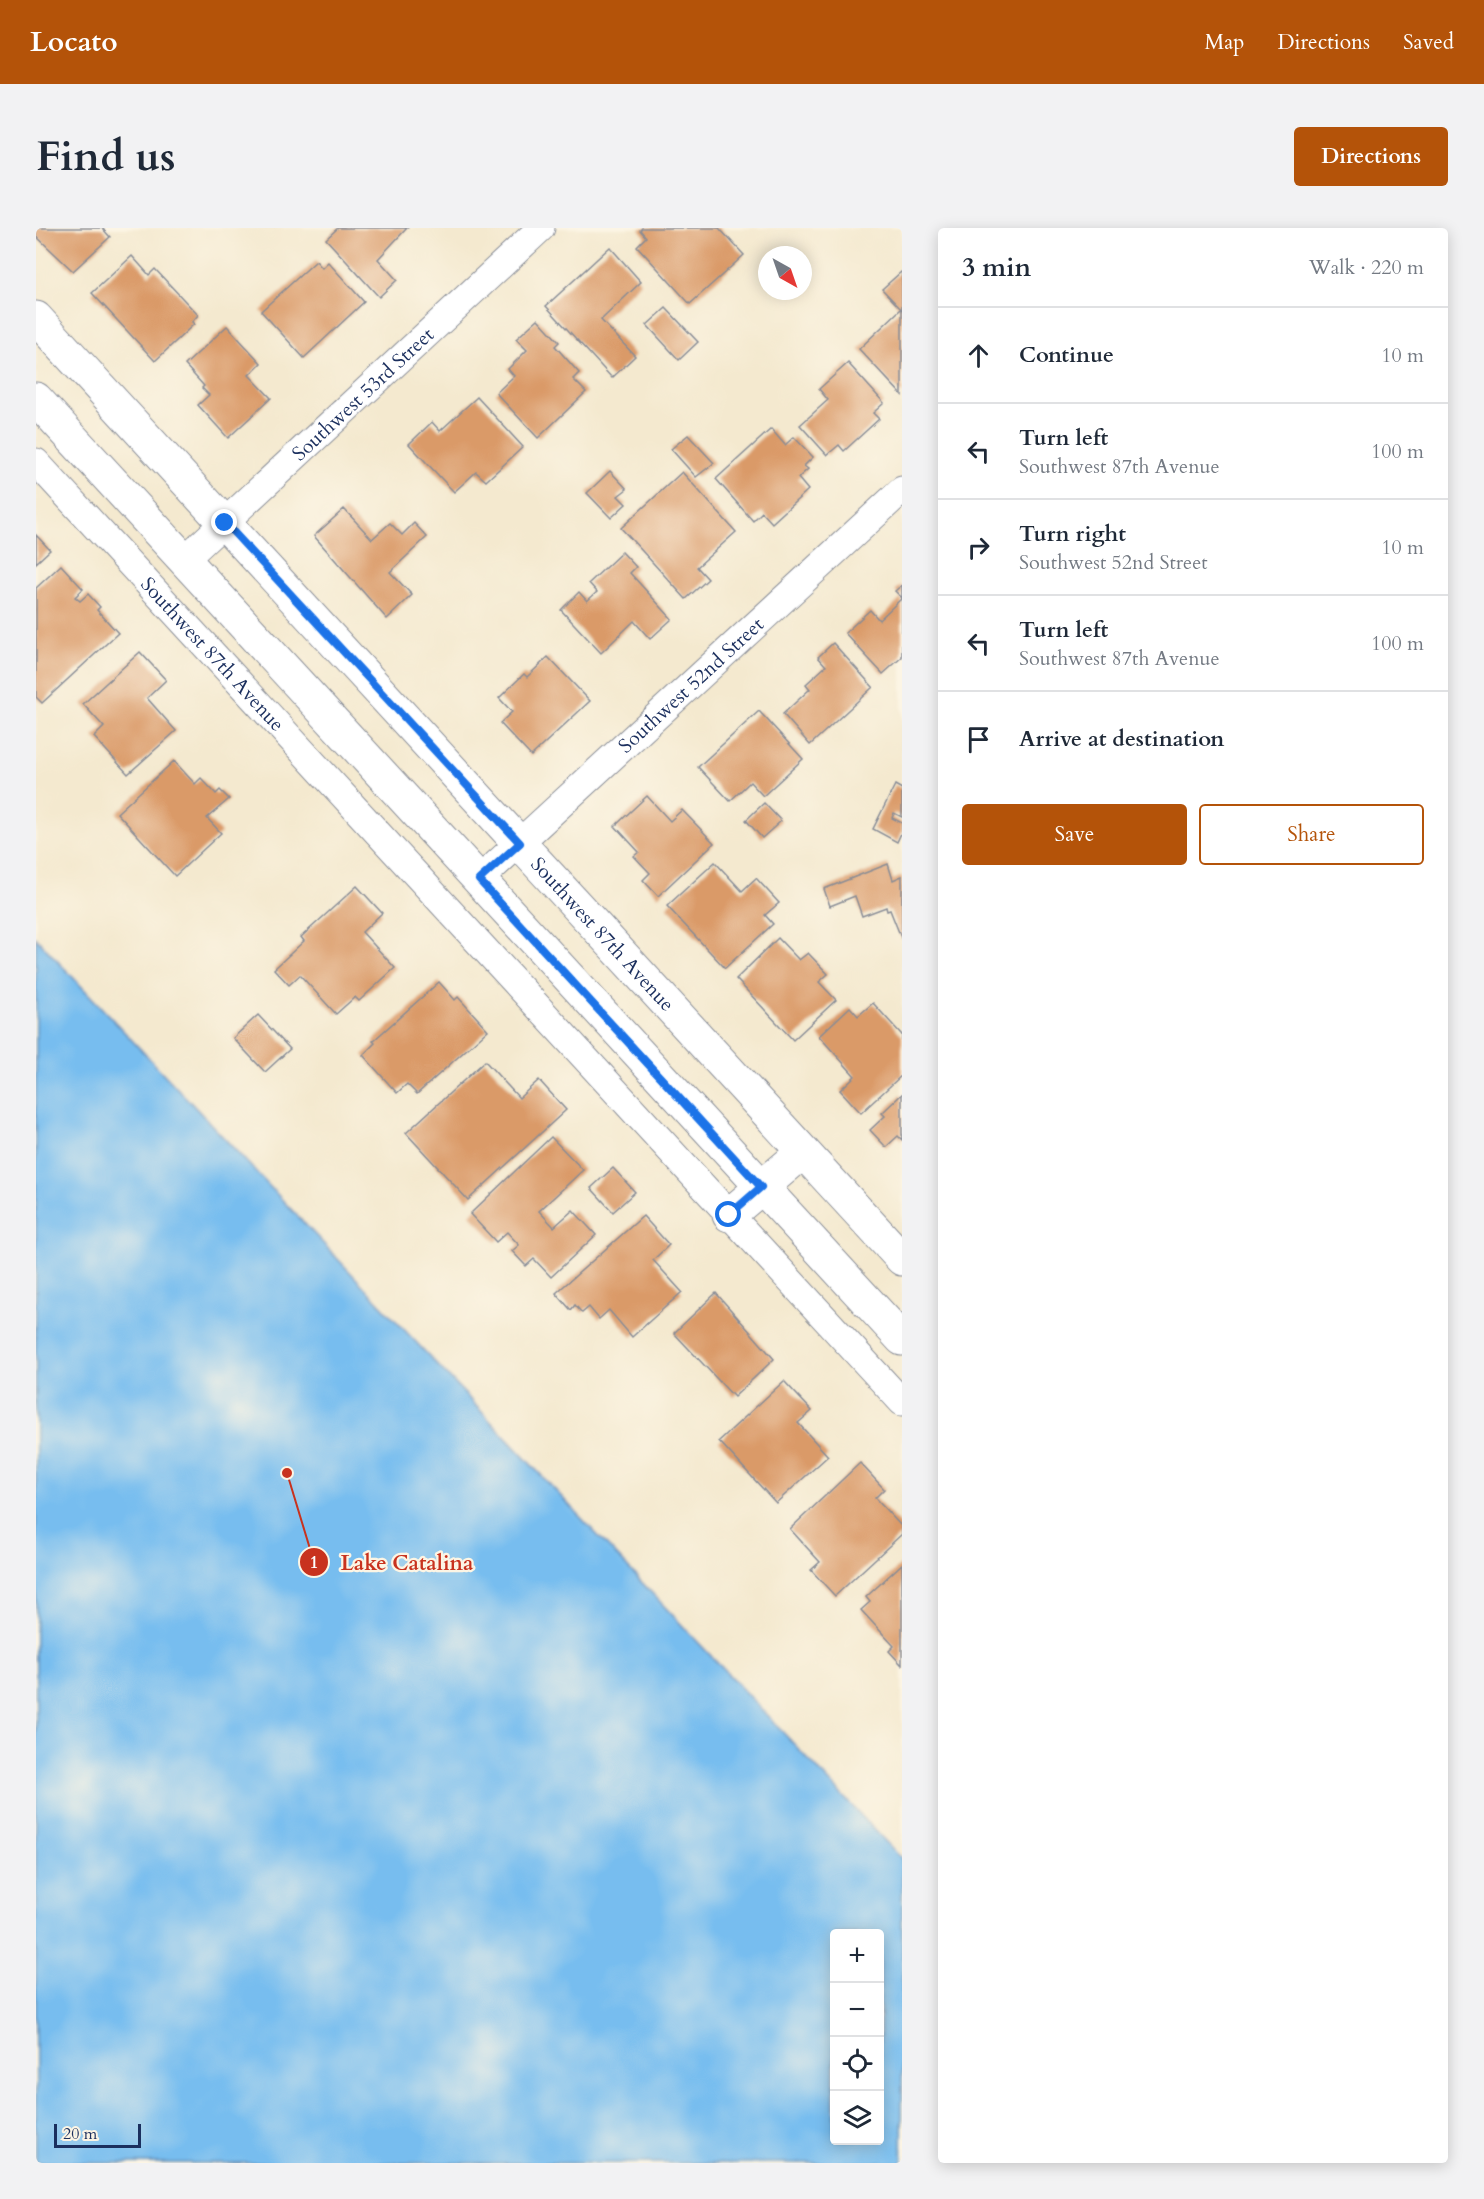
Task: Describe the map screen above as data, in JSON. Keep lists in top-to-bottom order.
{
  "streets": {
    "main road": ["Southwest 87th Avenue"],
    "street": ["Southwest 53rd Street", "Southwest 52nd Street"]
  },
  "crossings": [
    ["Southwest 53rd Street", "Southwest 87th Avenue"],
    ["Southwest 87th Avenue", "Southwest 52nd Street"]
  ],
  "places": ["Lake Catalina"],
  "scale_bar": "20 m",
  "north": "bottom right",
  "page": {
    "header": "Locato",
    "nav": ["Map", "Directions", "Saved"],
    "buttons": [
      "Directions",
      ["Save", "Share"]
    ],
    "title": "Find us",
    "heading": ["3 min", "Walk · 220 m"],
    "list": [
      ["Continue", "10 m"],
      ["Turn left", "Southwest 87th Avenue", "100 m"],
      ["Turn right", "Southwest 52nd Street", "10 m"],
      ["Turn left", "Southwest 87th Avenue", "100 m"],
      "Arrive at destination"
    ],
    "map_buttons": ["+", "−"],
    "scale": "20 m"
  }
}
